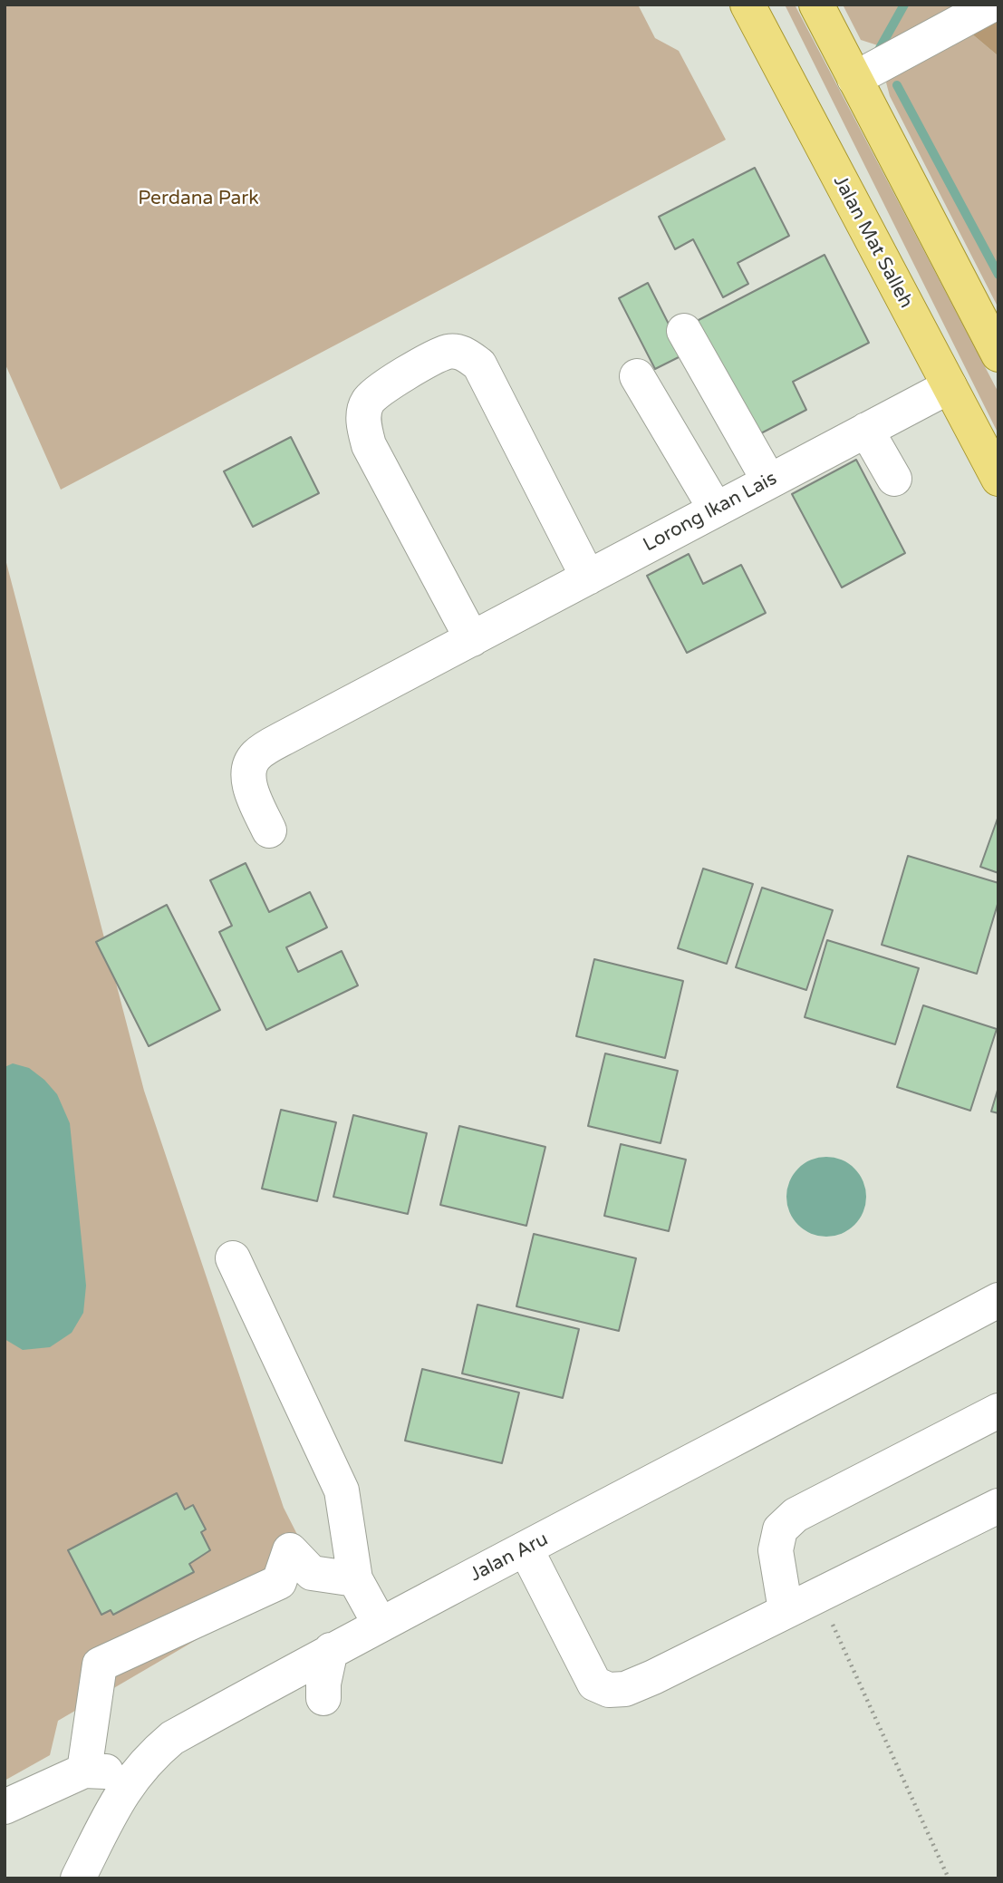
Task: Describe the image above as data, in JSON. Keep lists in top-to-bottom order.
{
  "streets": {
    "main road": ["Jalan Mat Salleh"],
    "street": ["Lorong Ikan Lais", "Jalan Aru"]
  },
  "crossings": [
    ["Jalan Mat Salleh", "Lorong Ikan Lais"]
  ],
  "parks": ["Perdana Park"]
}
